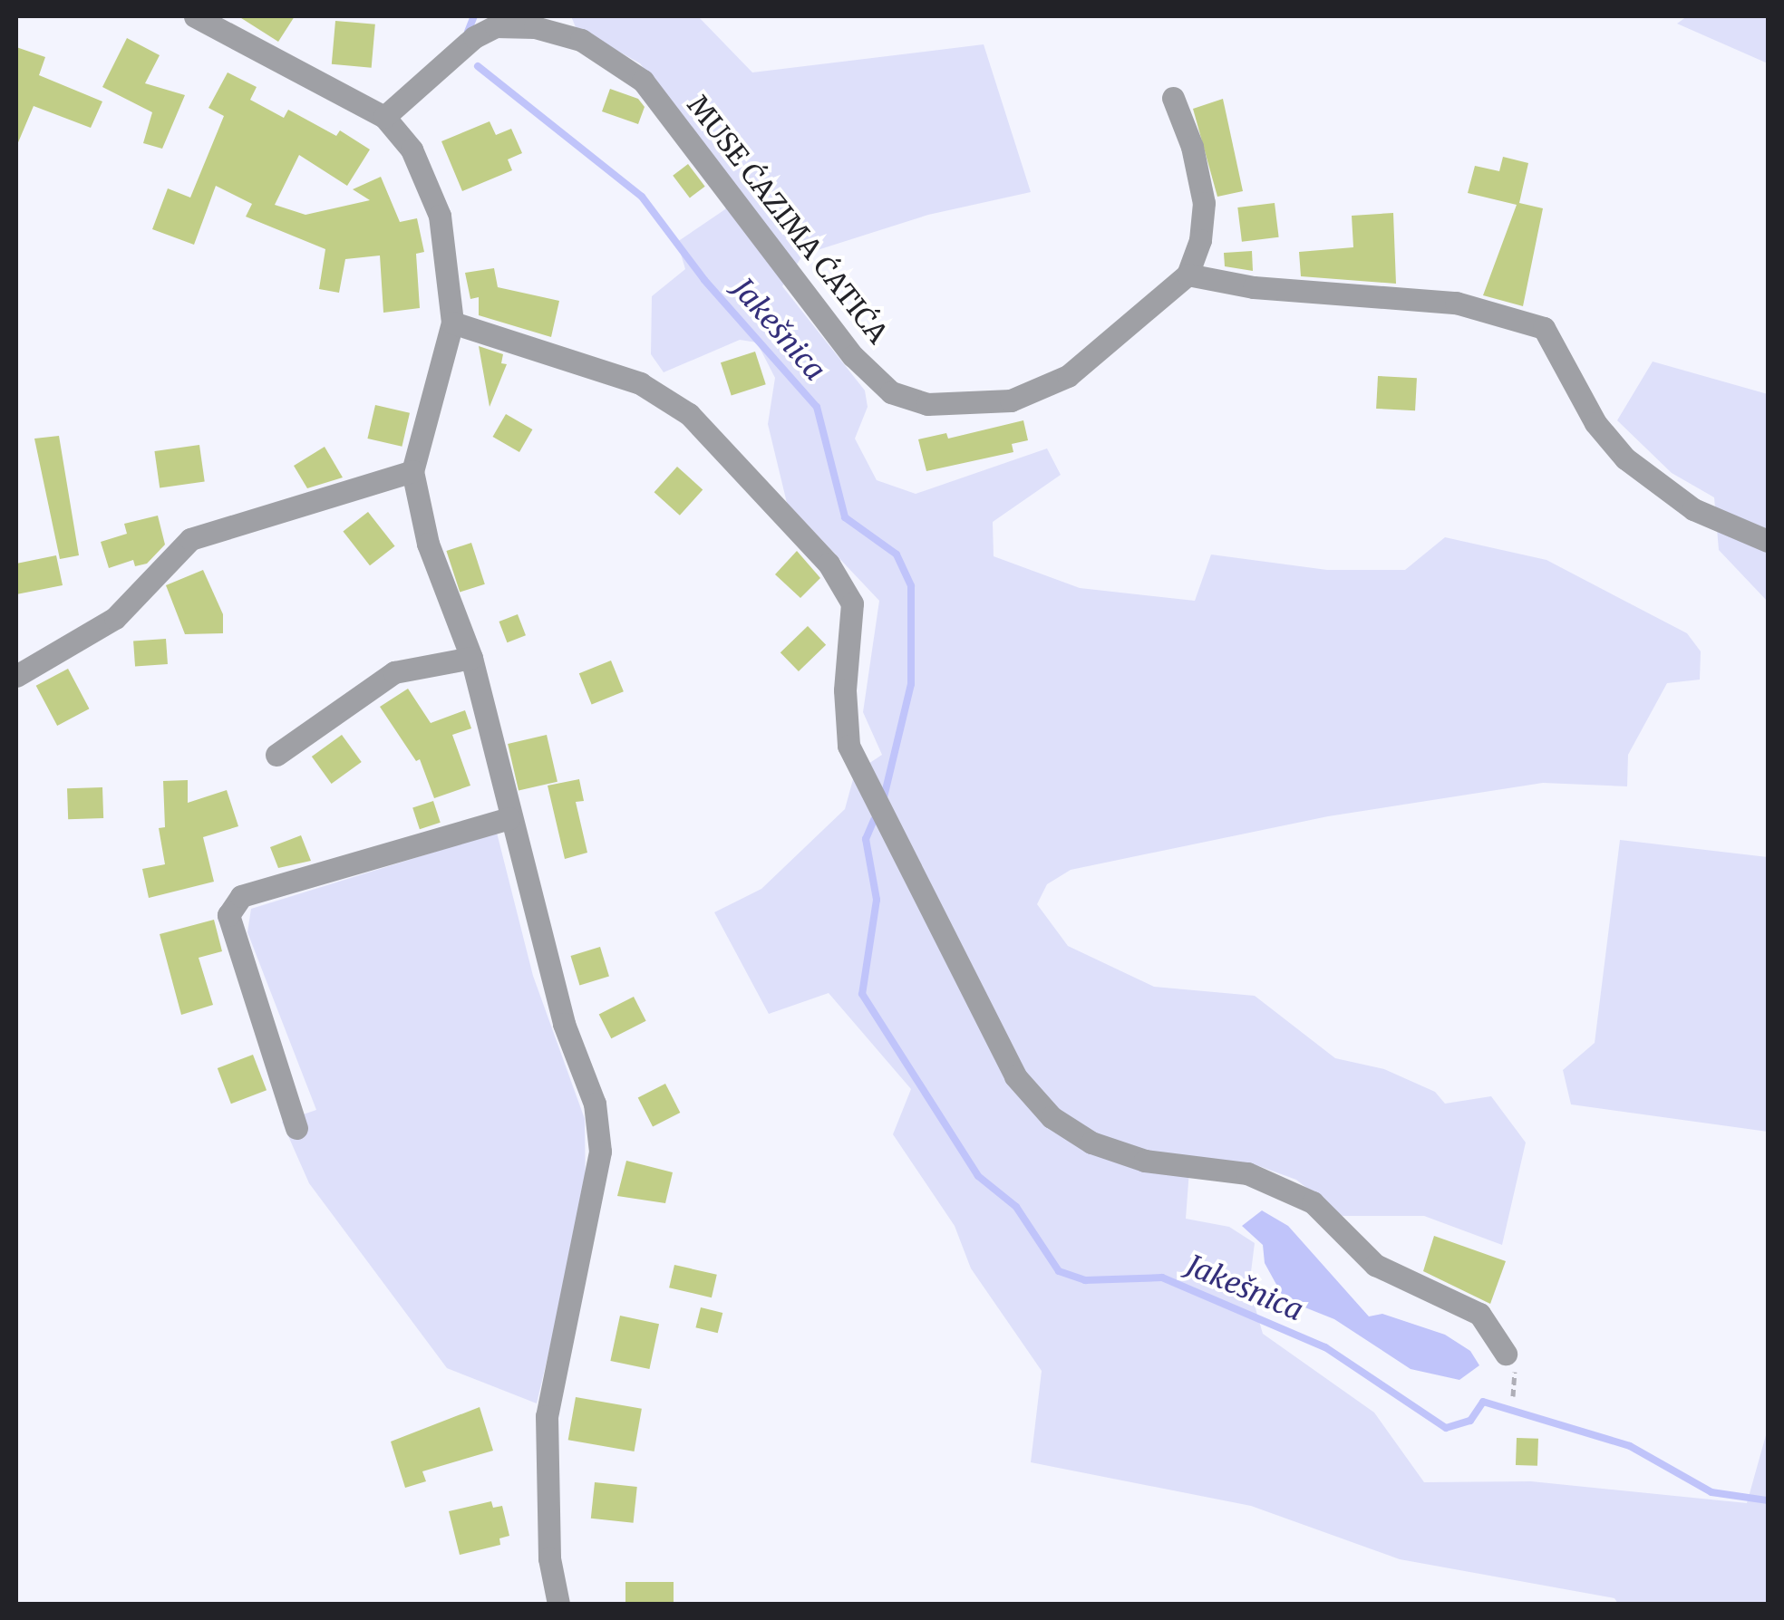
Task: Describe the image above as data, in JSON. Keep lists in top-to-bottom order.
{
  "streets": {
    "street": ["MUSE ĆAZIMA ĆATIĆA"]
  },
  "water": ["Jakešnica"]
}
